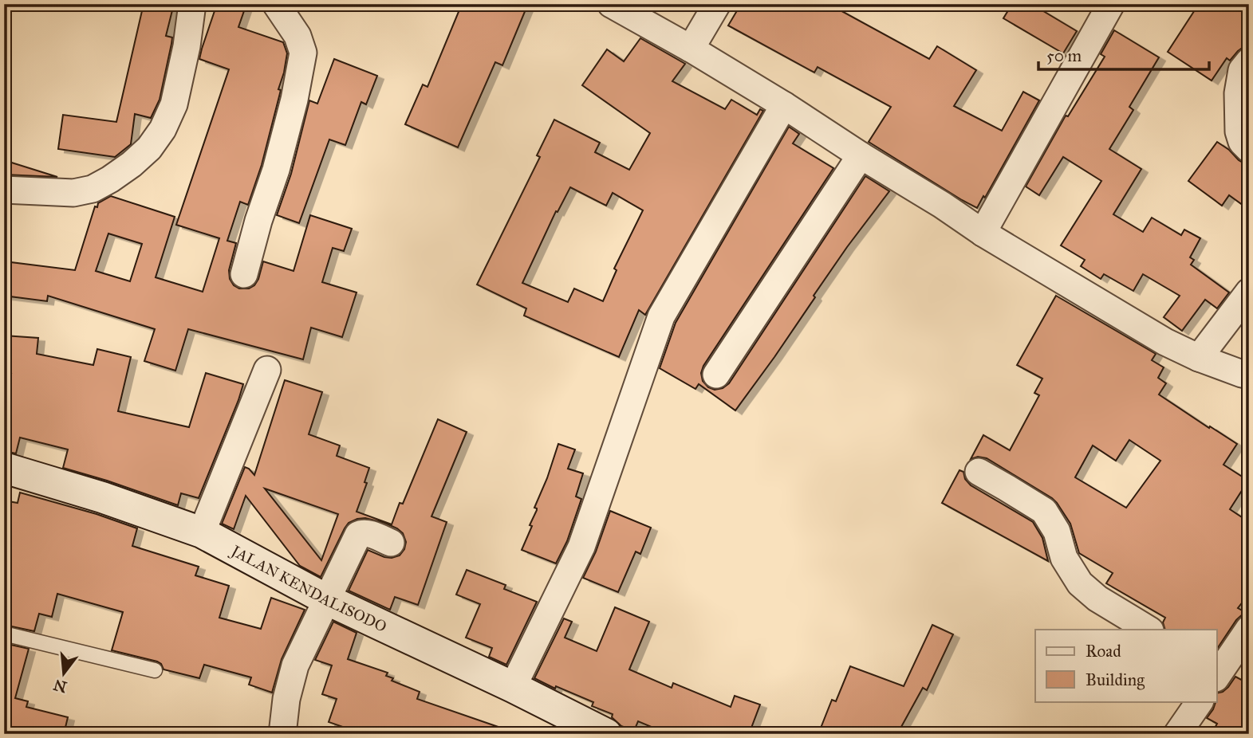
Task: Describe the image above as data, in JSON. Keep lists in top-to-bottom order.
{
  "streets": {
    "street": ["JALAN KENDALISODO"]
  },
  "legend": ["Road", "Building"],
  "scale_bar": "50 m",
  "north": "bottom"
}
